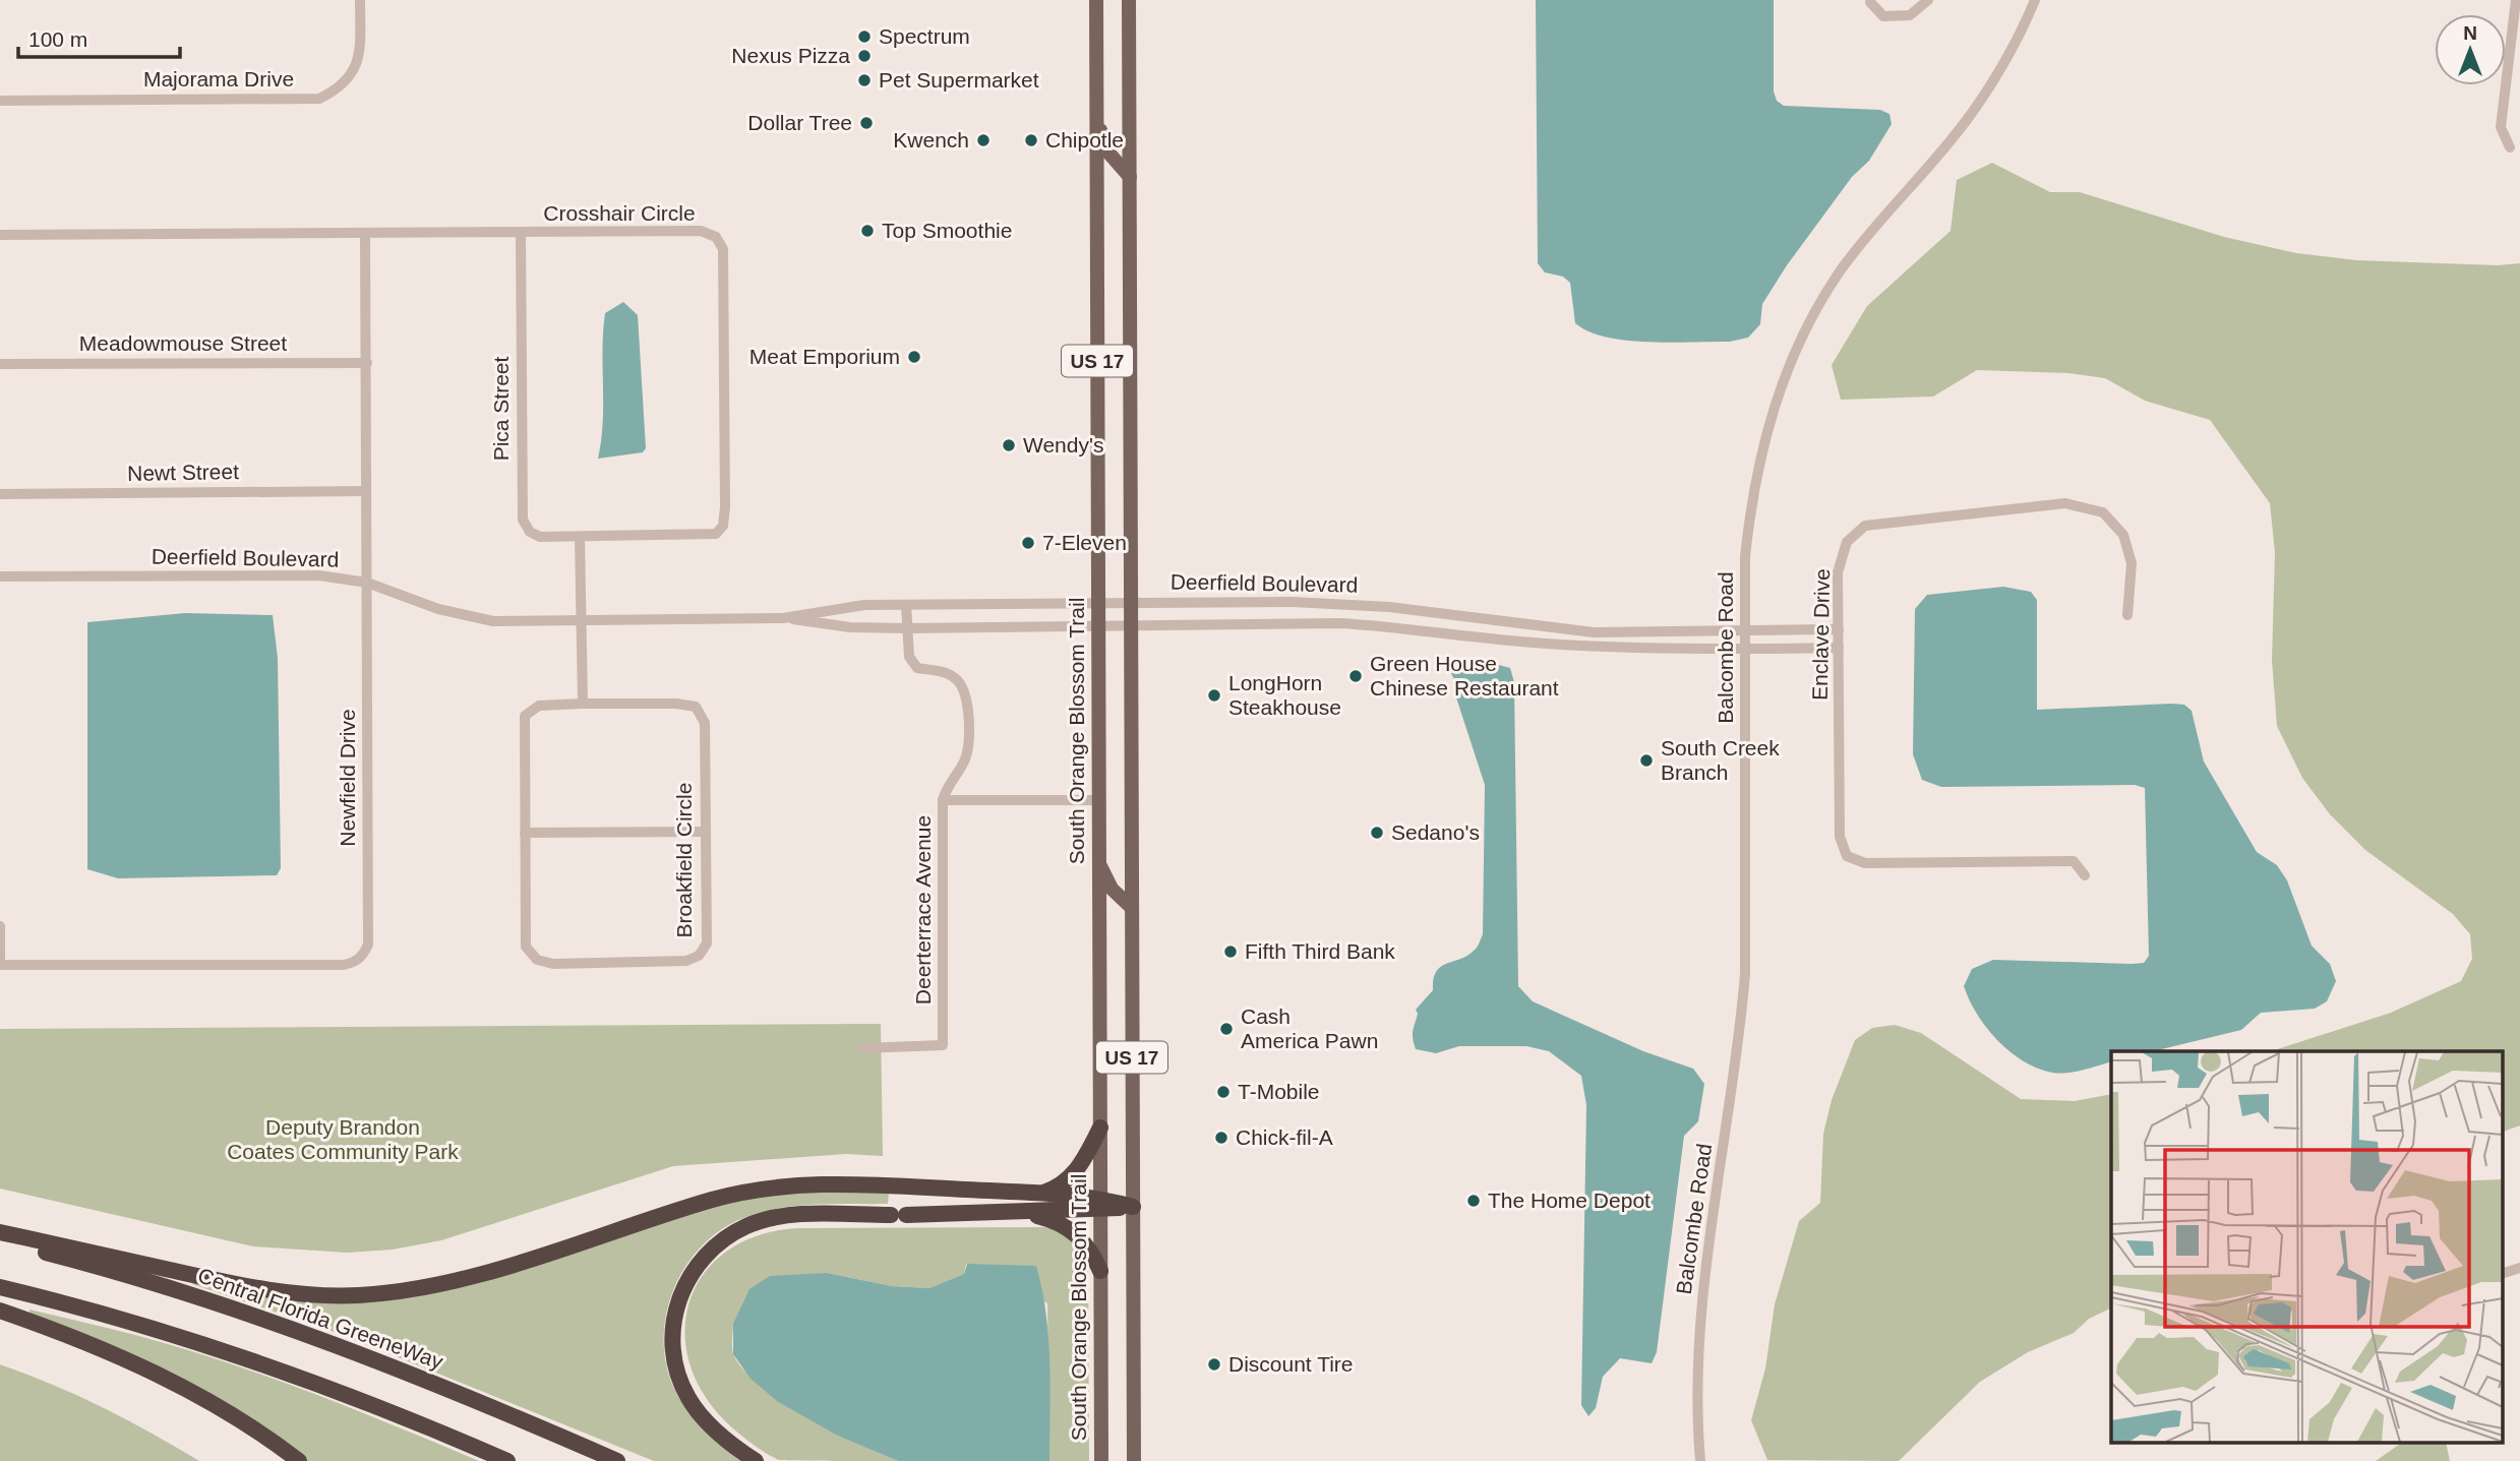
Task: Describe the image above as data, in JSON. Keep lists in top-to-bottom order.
{
  "streets": {
    "highway": ["Central Florida GreeneWay"],
    "main road": ["US 17", "South Orange Blossom Trail"],
    "street": [
      "Majorama Drive",
      "Crosshair Circle",
      "Meadowmouse Street",
      "Pica Street",
      "Newt Street",
      "Deerfield Boulevard",
      "Enclave Drive",
      "Balcombe Road",
      "Newfield Drive",
      "Broakfield Circle",
      "Deerterrace Avenue"
    ]
  },
  "crossings": [
    ["Crosshair Circle", "Pica Street"],
    ["Crosshair Circle", "Newfield Drive"],
    ["Meadowmouse Street", "Newfield Drive"],
    ["US 17", "Deerfield Boulevard"],
    ["Newt Street", "Newfield Drive"],
    ["Deerfield Boulevard", "Enclave Drive"],
    ["Deerfield Boulevard", "Balcombe Road"],
    ["Deerfield Boulevard", "South Orange Blossom Trail"],
    ["Deerfield Boulevard", "Newfield Drive"],
    ["Deerfield Boulevard", "Deerterrace Avenue"]
  ],
  "parks": ["Deputy Brandon Coates Community Park"],
  "places": [
    "Spectrum",
    "Nexus Pizza",
    "Pet Supermarket",
    "Dollar Tree",
    "Kwench",
    "Chipotle",
    "Top Smoothie",
    "Meat Emporium",
    "Wendy's",
    "7-Eleven",
    "Green House Chinese Restaurant",
    "LongHorn Steakhouse",
    "South Creek Branch",
    "Sedano's",
    "Fifth Third Bank",
    "Cash America Pawn",
    "T-Mobile",
    "Chick-fil-A",
    "The Home Depot",
    "Discount Tire"
  ],
  "scale_bar": "100 m",
  "north": "top"
}
